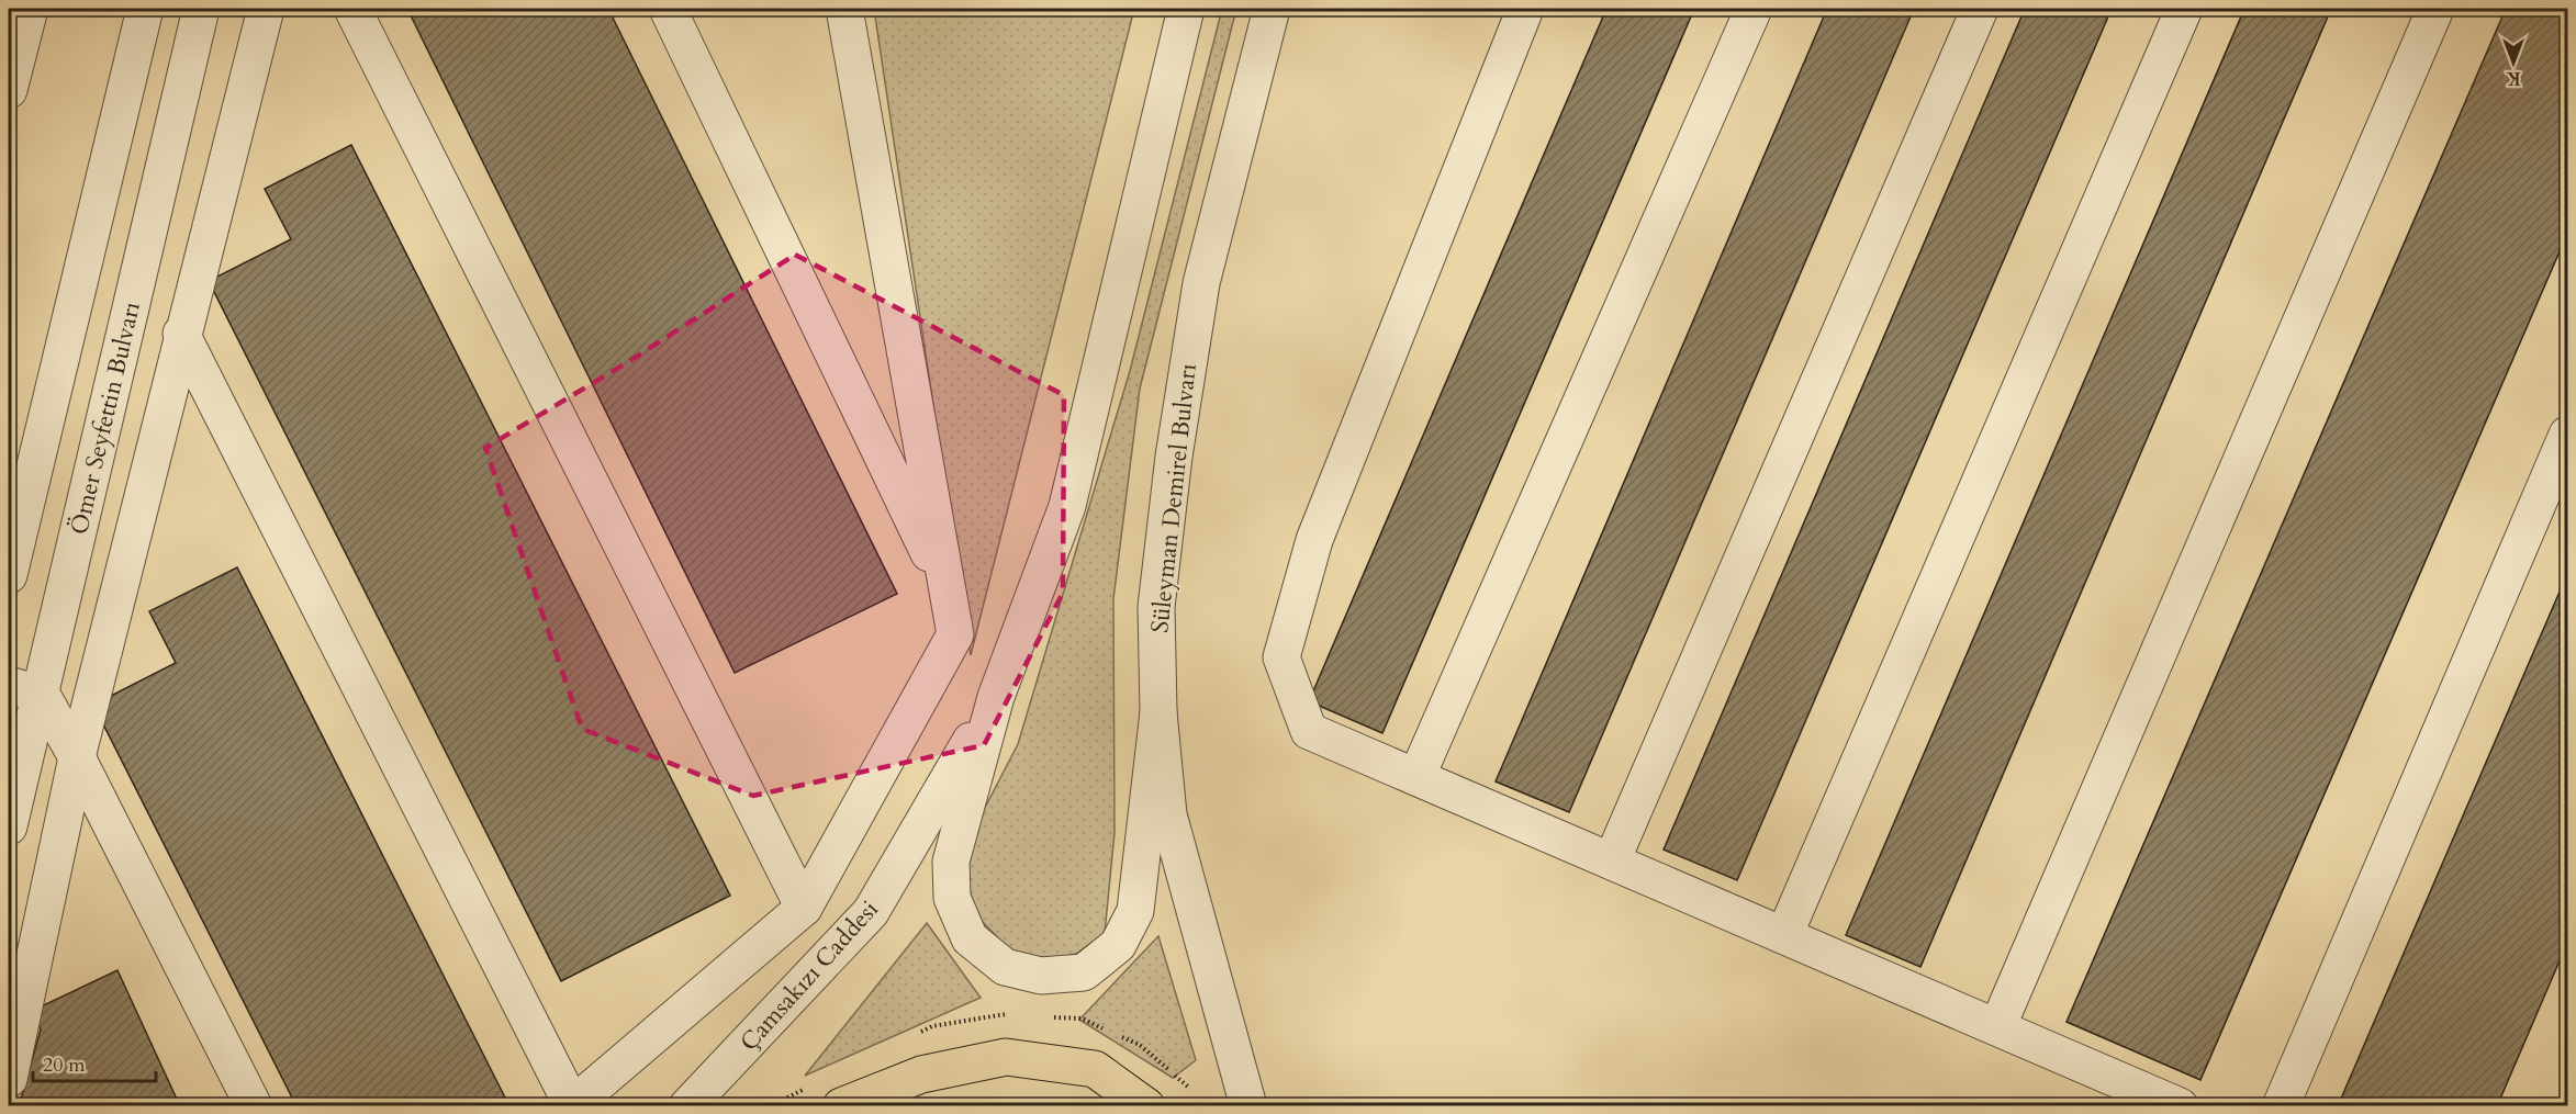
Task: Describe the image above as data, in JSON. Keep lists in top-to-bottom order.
{
  "streets": {
    "street": ["Ömer Seyfettin Bulvarı", "Süleyman Demirel Bulvarı", "Çamsakızı Caddesi"]
  },
  "scale_bar": "20 m",
  "north": "bottom"
}
